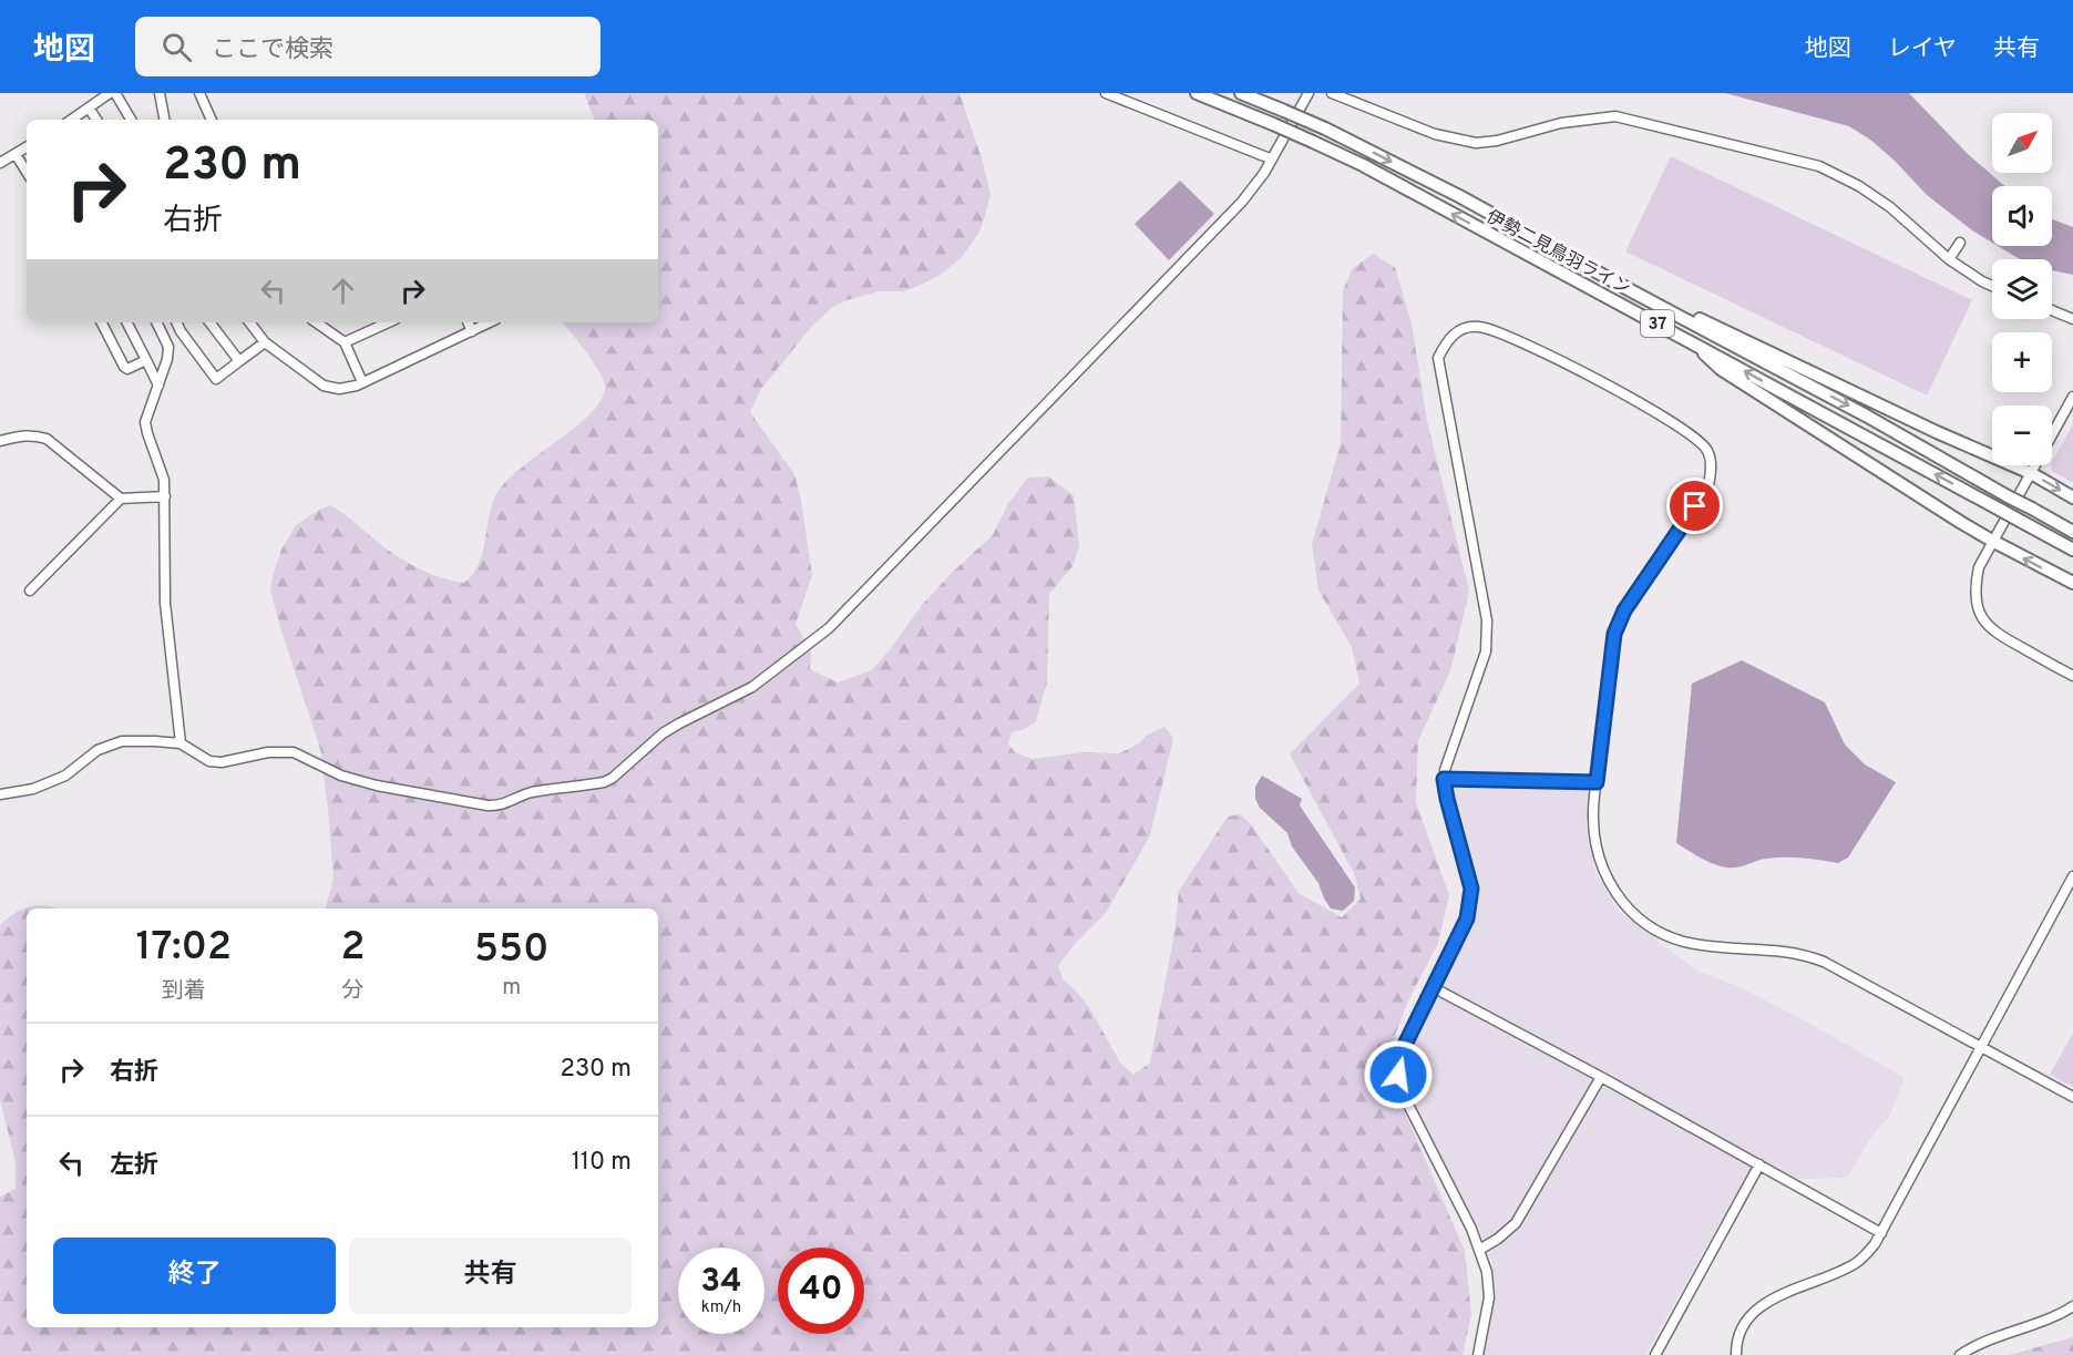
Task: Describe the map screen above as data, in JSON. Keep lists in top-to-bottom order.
{
  "streets": {
    "main road": ["伊勢二見鳥羽ライン", "37"]
  },
  "north": "top right",
  "page": {
    "header": "地図",
    "search": "ここで検索",
    "nav": ["地図", "レイヤ", "共有"],
    "map_buttons": ["+", "−"],
    "turn": ["230 m", "右折"],
    "eta": [
      "17:02",
      "到着",
      "2",
      "分",
      "550",
      "m"
    ],
    "list": [
      {
        "name": "右折",
        "value": "230 m"
      },
      {
        "name": "左折",
        "value": "110 m"
      }
    ],
    "buttons": ["終了", "共有"],
    "speed": "34 km/h",
    "limit": "40"
  }
}
